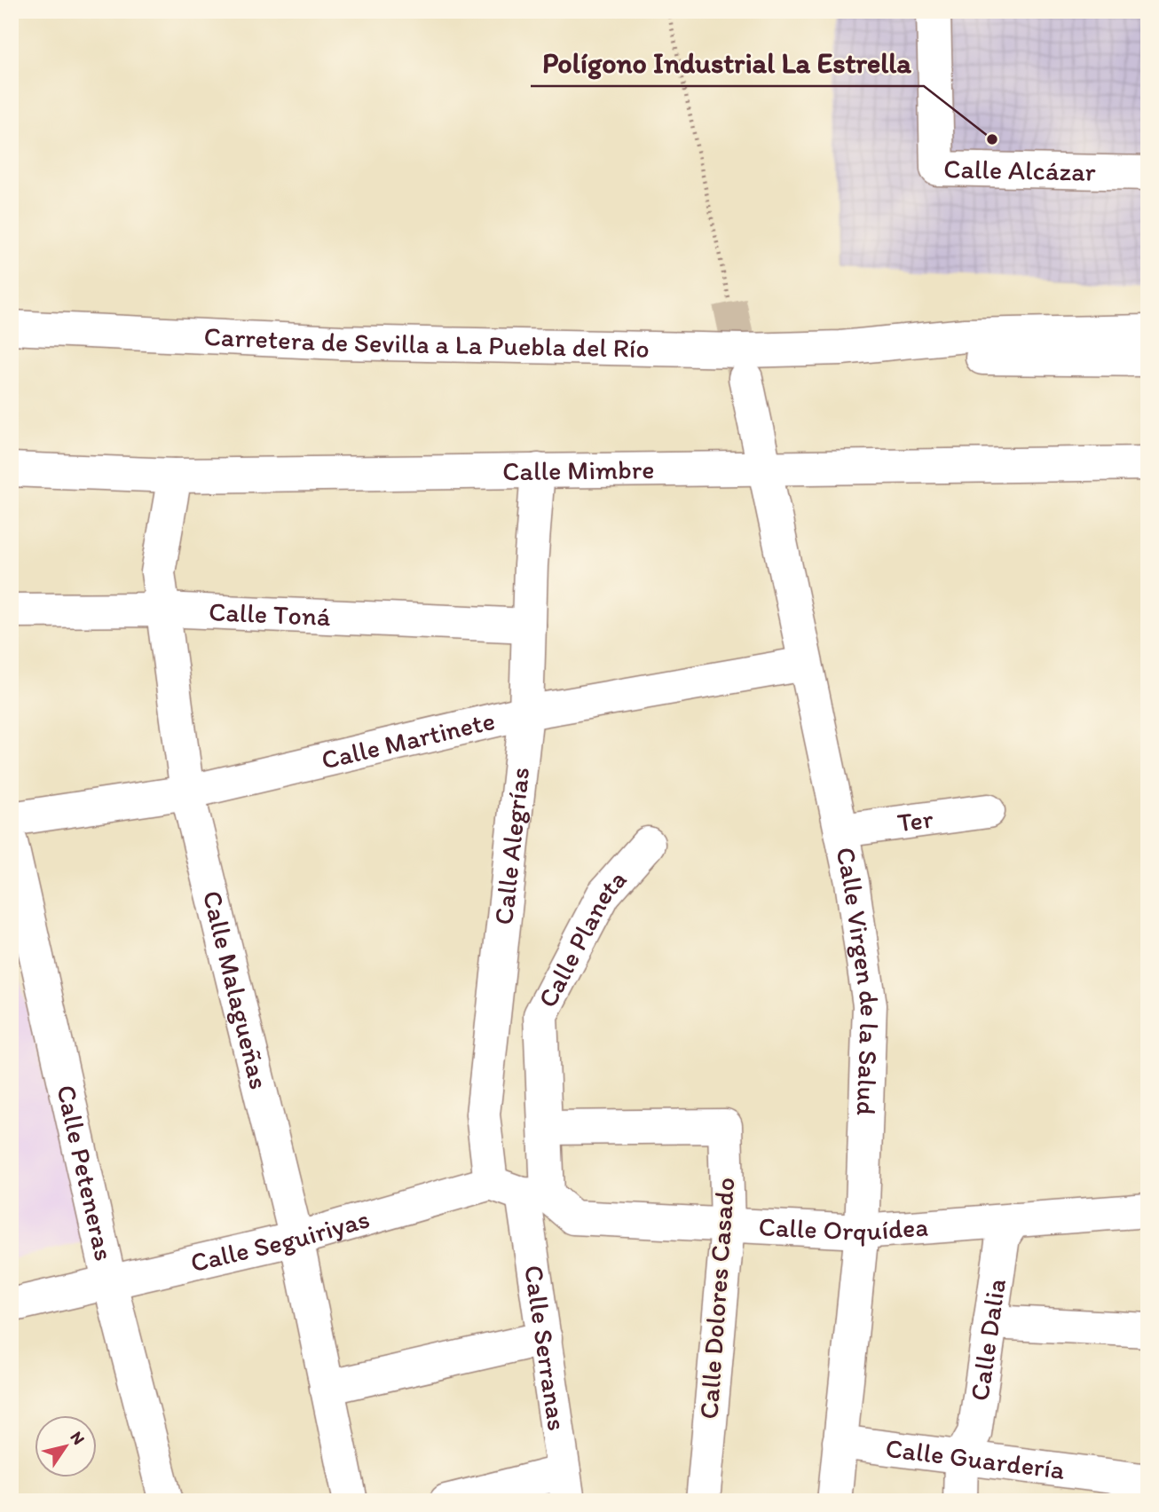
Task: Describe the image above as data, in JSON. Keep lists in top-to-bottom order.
{
  "streets": {
    "street": [
      "Calle Alcázar",
      "Carretera de Sevilla a La Puebla del Río",
      "Calle Mimbre",
      "Calle Toná",
      "Calle Martinete",
      "Ter",
      "Calle Alegrías",
      "Calle Planeta",
      "Calle Virgen de la Salud",
      "Calle Malagueñas",
      "Calle Peteneras",
      "Calle Orquídea",
      "Calle Seguiriyas",
      "Calle Dolores Casado",
      "Calle Dalia",
      "Calle Serranas",
      "Calle Guardería"
    ]
  },
  "crossings": [
    ["Calle Mimbre", "Calle Alegrías"],
    ["Calle Mimbre", "Calle Virgen de la Salud"],
    ["Calle Mimbre", "Calle Malagueñas"],
    ["Calle Toná", "Calle Alegrías"],
    ["Calle Toná", "Calle Malagueñas"],
    ["Calle Martinete", "Calle Alegrías"],
    ["Calle Martinete", "Calle Virgen de la Salud"],
    ["Calle Martinete", "Calle Malagueñas"],
    ["Ter", "Calle Virgen de la Salud"],
    ["Calle Alegrías", "Calle Seguiriyas"],
    ["Calle Planeta", "Calle Orquídea"],
    ["Calle Planeta", "Calle Dolores Casado"],
    ["Calle Planeta", "Calle Serranas"],
    ["Calle Virgen de la Salud", "Calle Orquídea"],
    ["Calle Virgen de la Salud", "Calle Guardería"],
    ["Calle Malagueñas", "Calle Seguiriyas"],
    ["Calle Peteneras", "Calle Seguiriyas"],
    ["Calle Orquídea", "Calle Dolores Casado"],
    ["Calle Orquídea", "Calle Dalia"],
    ["Calle Orquídea", "Calle Serranas"],
    ["Calle Dalia", "Calle Guardería"]
  ],
  "places": ["Polígono Industrial La Estrella"],
  "north": "top right"
}
